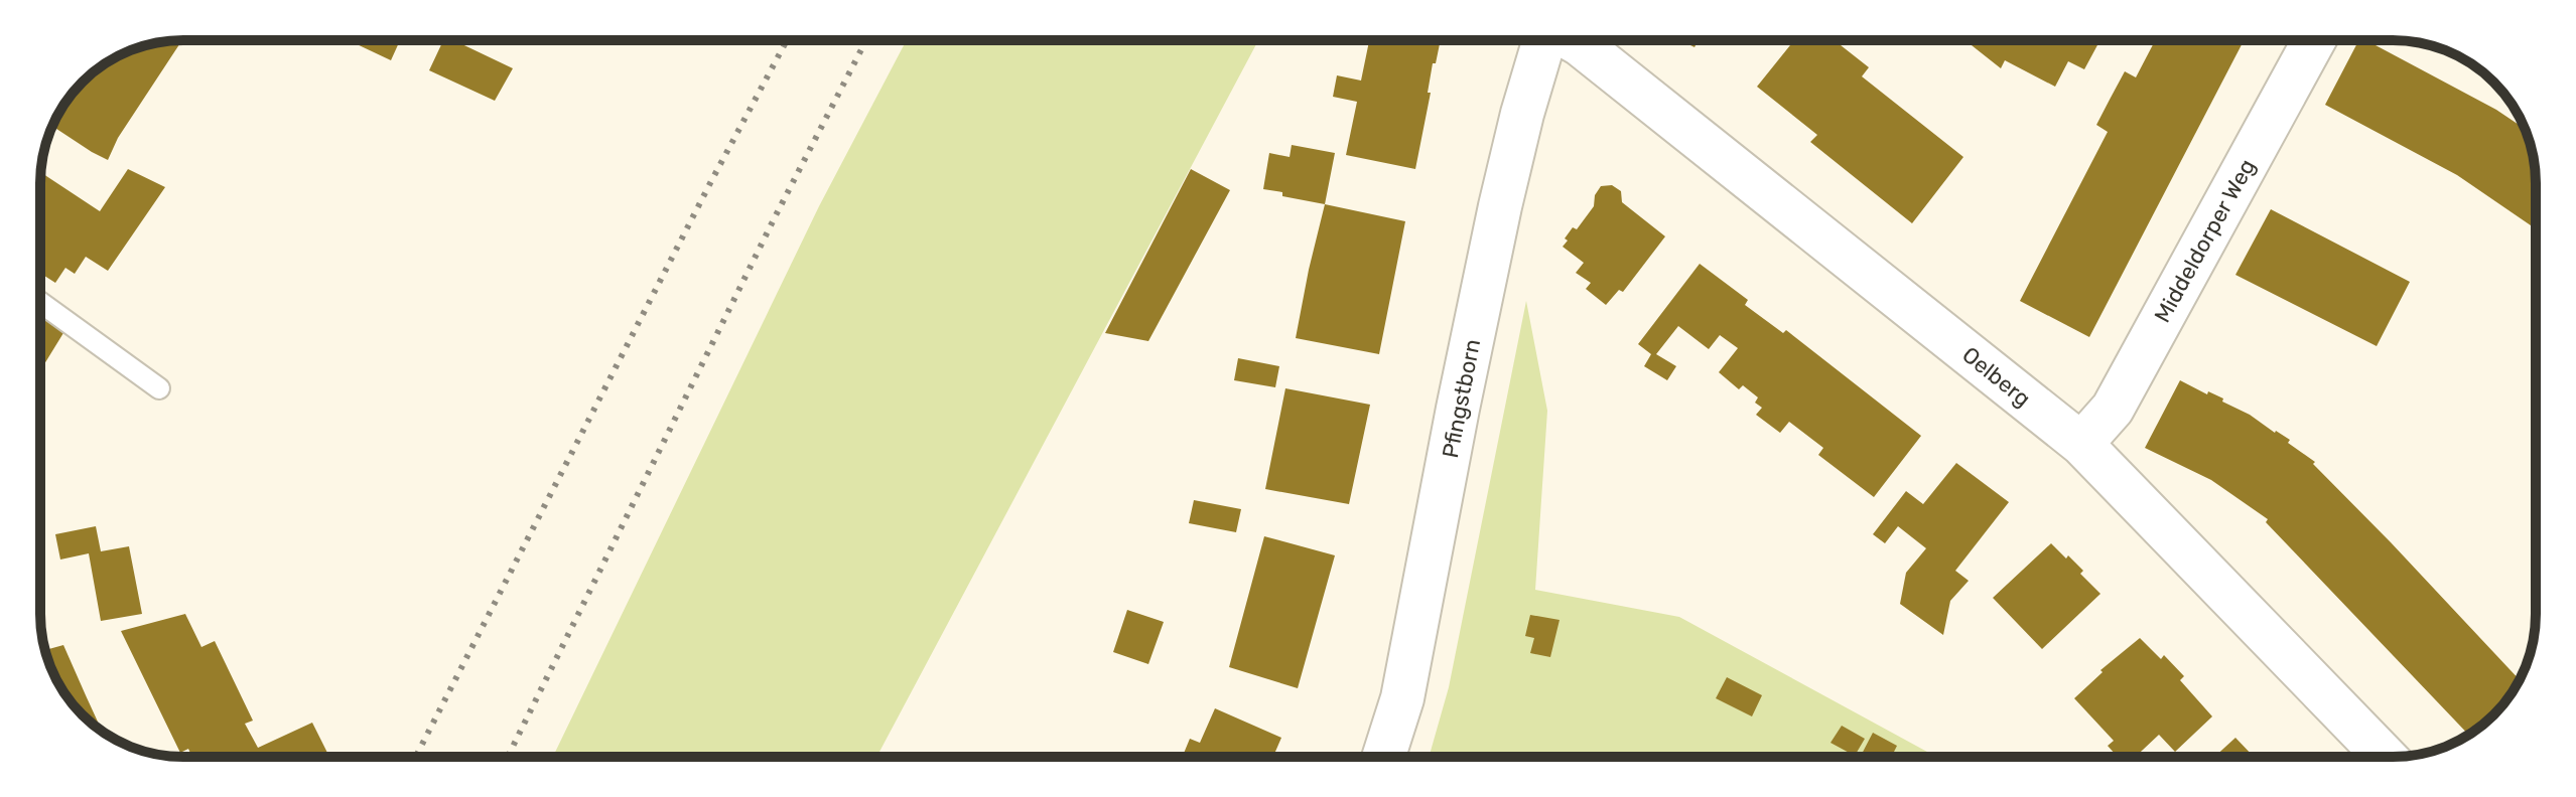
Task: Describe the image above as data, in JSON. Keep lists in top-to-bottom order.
{
  "streets": {
    "street": ["Middeldorper Weg", "Oelberg", "Pfingstborn"]
  },
  "crossings": [
    ["Middeldorper Weg", "Oelberg"]
  ]
}
